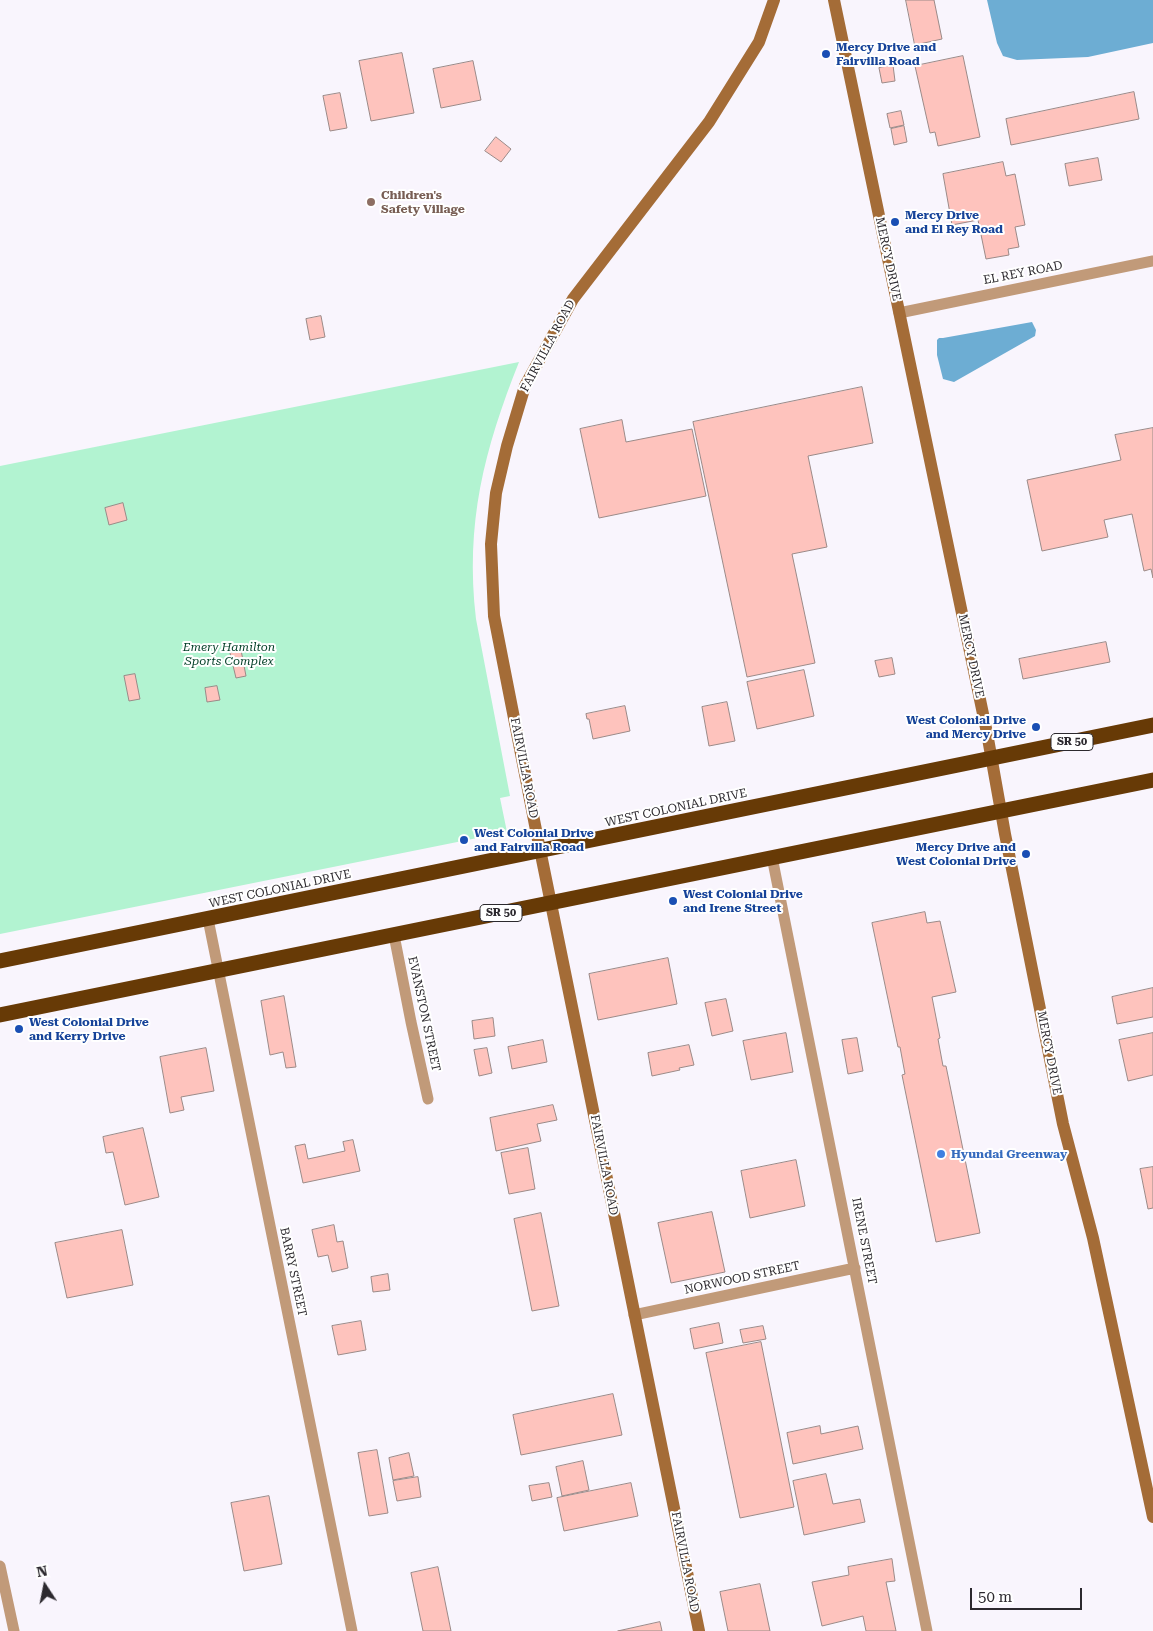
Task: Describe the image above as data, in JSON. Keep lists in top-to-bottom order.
{
  "streets": {
    "highway": ["SR 50", "WEST COLONIAL DRIVE"],
    "street": [
      "MERCY DRIVE",
      "EL REY ROAD",
      "FAIRVILLA ROAD",
      "EVANSTON STREET",
      "IRENE STREET",
      "BARRY STREET",
      "NORWOOD STREET"
    ]
  },
  "crossings": [
    ["MERCY DRIVE", "EL REY ROAD"],
    ["MERCY DRIVE", "SR 50"],
    ["MERCY DRIVE", "WEST COLONIAL DRIVE"],
    ["FAIRVILLA ROAD", "SR 50"],
    ["FAIRVILLA ROAD", "WEST COLONIAL DRIVE"],
    ["FAIRVILLA ROAD", "NORWOOD STREET"],
    ["SR 50", "EVANSTON STREET"],
    ["SR 50", "IRENE STREET"],
    ["SR 50", "BARRY STREET"],
    ["WEST COLONIAL DRIVE", "BARRY STREET"],
    ["IRENE STREET", "NORWOOD STREET"]
  ],
  "parks": ["Emery Hamilton Sports Complex"],
  "places": [
    "Mercy Drive and Fairvilla Road",
    "Children's Safety Village",
    "Mercy Drive and El Rey Road",
    "West Colonial Drive and Mercy Drive",
    "West Colonial Drive and Fairvilla Road",
    "Mercy Drive and West Colonial Drive",
    "West Colonial Drive and Irene Street",
    "West Colonial Drive and Kerry Drive",
    "Hyundai Greenway"
  ],
  "scale_bar": "50 m",
  "north": "top"
}
